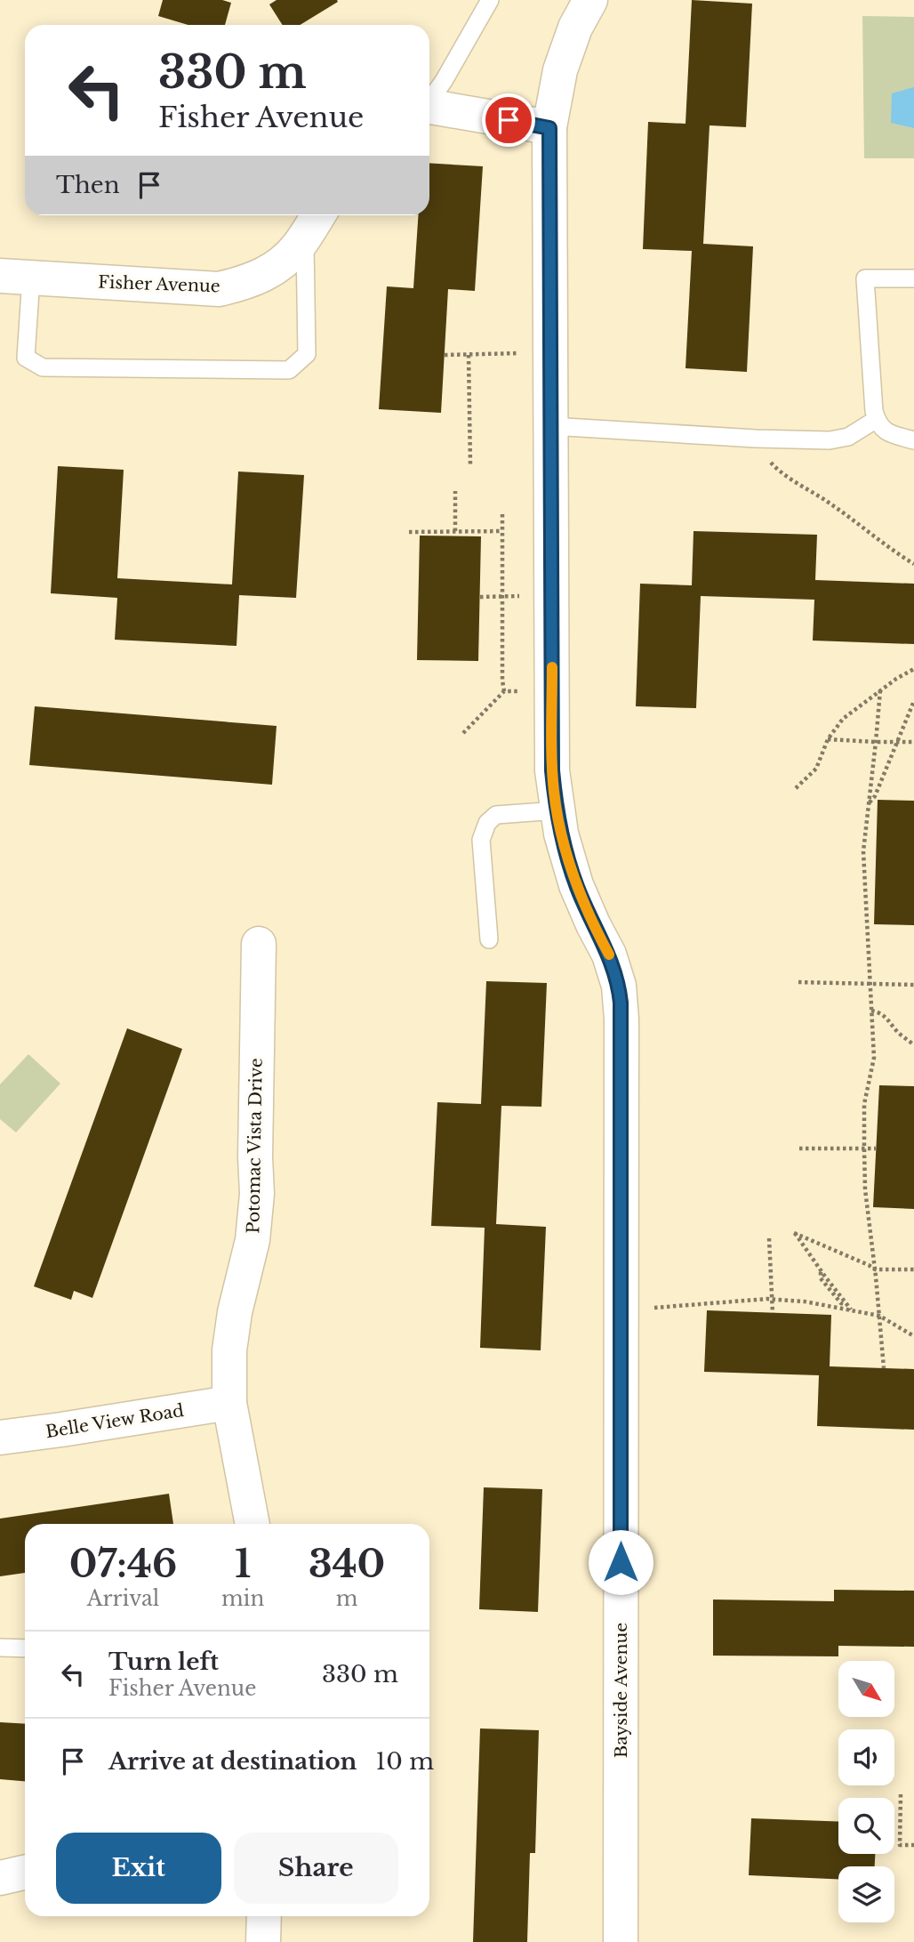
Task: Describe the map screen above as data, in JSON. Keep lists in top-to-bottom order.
{
  "streets": {
    "street": [
      "Fisher Avenue",
      "Potomac Vista Drive",
      "Belle View Road",
      "Bayside Avenue"
    ]
  },
  "crossings": [
    ["Potomac Vista Drive", "Belle View Road"]
  ],
  "north": "bottom right",
  "page": {
    "turn": ["330 m", "Fisher Avenue"],
    "then": "Then",
    "eta": [
      "07:46",
      "Arrival",
      "1",
      "min",
      "340",
      "m"
    ],
    "list": [
      {
        "name": "Turn left",
        "note": "Fisher Avenue",
        "value": "330 m"
      },
      {
        "name": "Arrive at destination",
        "value": "10 m"
      }
    ],
    "buttons": ["Exit", "Share"]
  }
}
